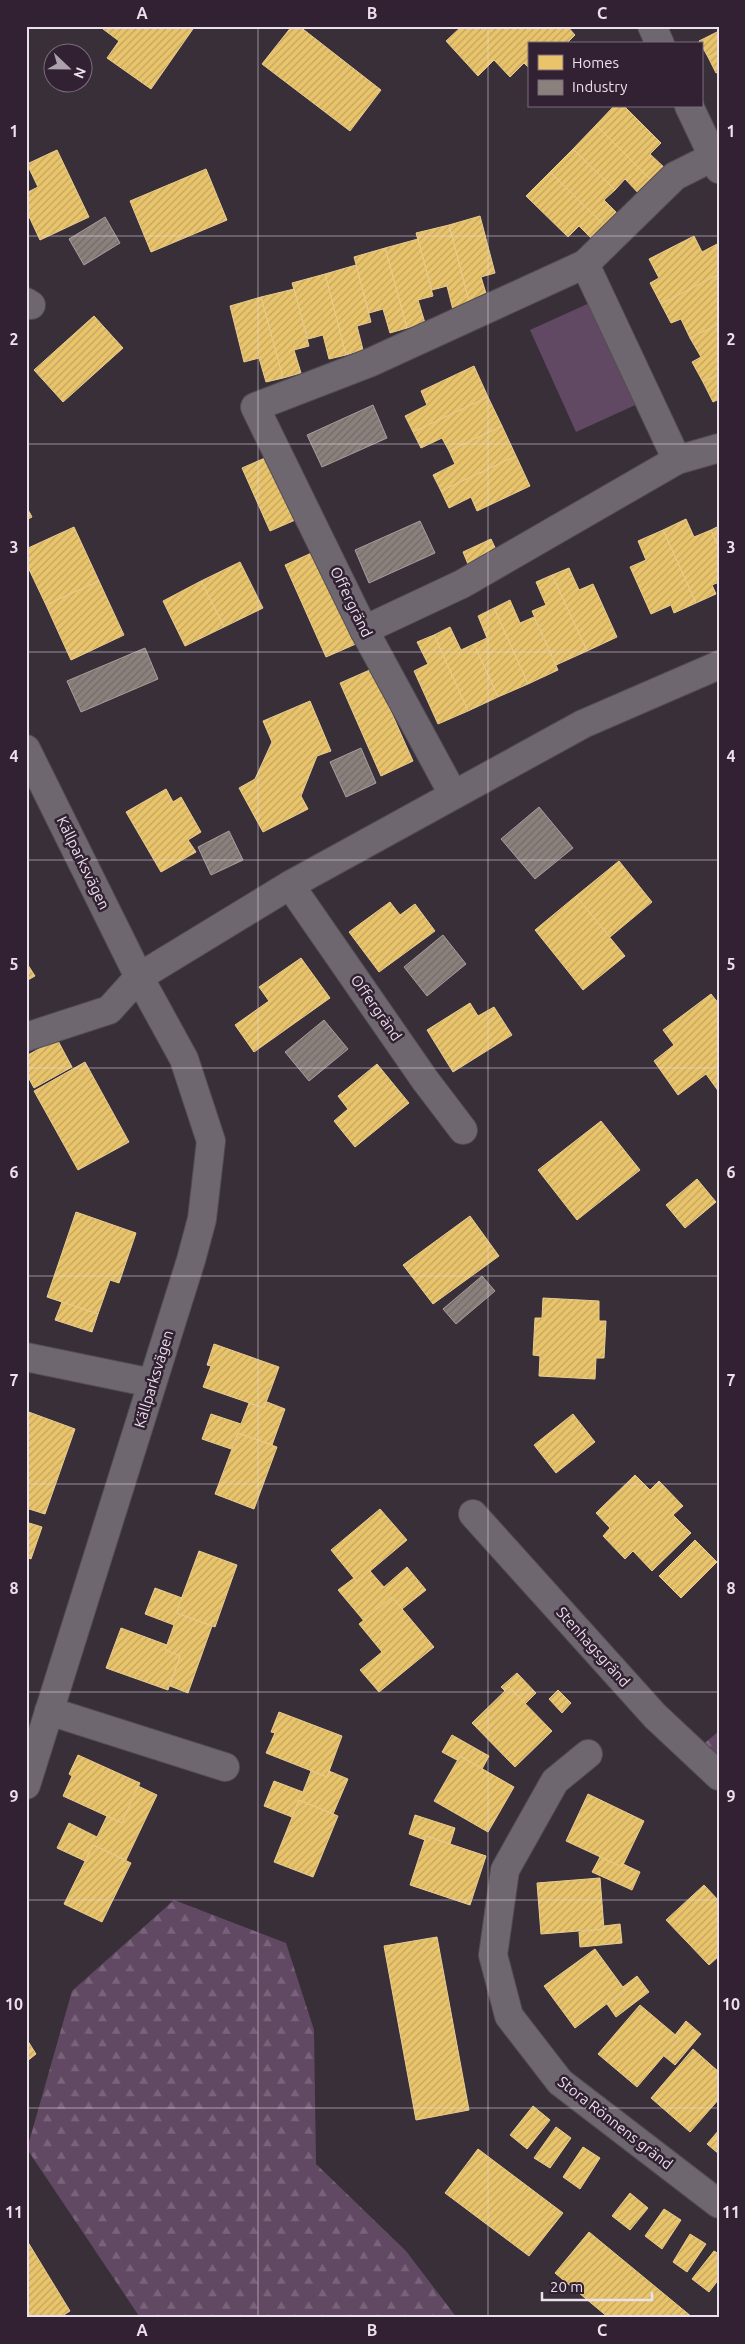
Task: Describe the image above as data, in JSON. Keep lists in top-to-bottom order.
{
  "streets": {
    "street": [
      "Offergränd",
      "Källparksvägen",
      "Stenhagsgränd",
      "Stora Rönnens gränd"
    ]
  },
  "legend": ["Homes", "Industry"],
  "scale_bar": "20 m",
  "north": "right",
  "grid": {
    "columns": ["A", "B", "C"],
    "rows": [
      "1",
      "2",
      "3",
      "4",
      "5",
      "6",
      "7",
      "8",
      "9",
      "10",
      "11"
    ]
  }
}
